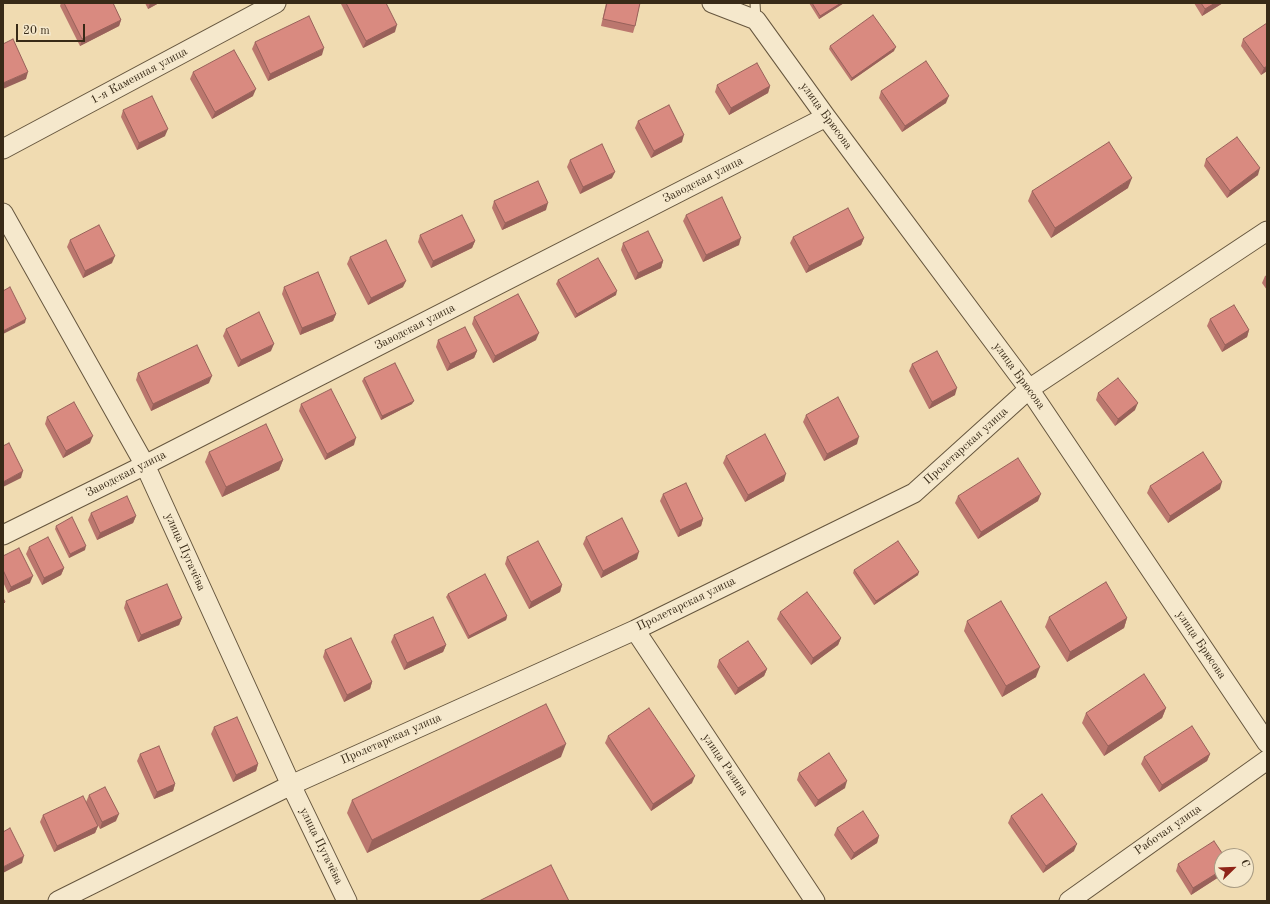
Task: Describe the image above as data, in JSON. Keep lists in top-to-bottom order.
{
  "streets": {
    "street": [
      "1-я Каменная улица",
      "улица Брюсова",
      "Заводская улица",
      "Пролетарская улица",
      "улица Пугачёва",
      "улица Разина",
      "Рабочая улица"
    ]
  },
  "crossings": [
    ["улица Брюсова", "Заводская улица"],
    ["улица Брюсова", "Пролетарская улица"],
    ["Заводская улица", "улица Пугачёва"],
    ["Пролетарская улица", "улица Пугачёва"],
    ["Пролетарская улица", "улица Разина"]
  ],
  "scale_bar": "20 m",
  "north": "top right"
}
